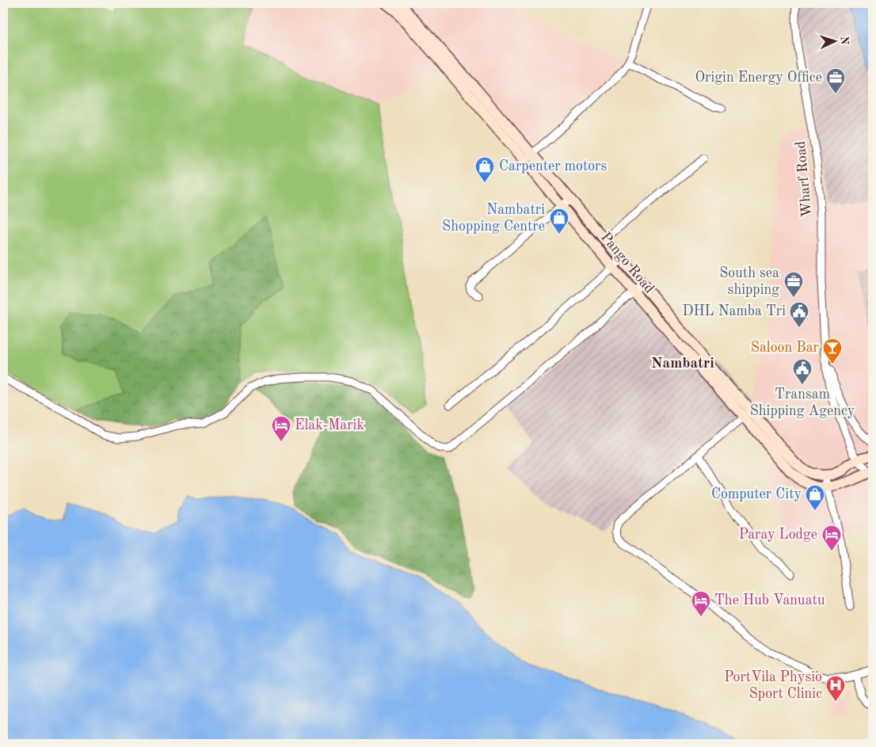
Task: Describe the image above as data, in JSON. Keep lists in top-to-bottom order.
{
  "streets": {
    "street": ["Wharf Road", "Pango Road"]
  },
  "crossings": [
    ["Wharf Road", "Pango Road"]
  ],
  "districts": ["Nambatri"],
  "places": {
    "office": ["Origin Energy Office", "South sea shipping"],
    "shop": ["Carpenter motors", "Nambatri Shopping Centre", "Computer City"],
    "public building": ["DHL Namba Tri", "Transam Shipping Agency"],
    "bar": ["Saloon Bar"],
    "hotel": ["Elak-Marik", "Paray Lodge", "The Hub Vanuatu"],
    "hospital": ["PortVila Physio Sport Clinic"]
  },
  "north": "right"
}
